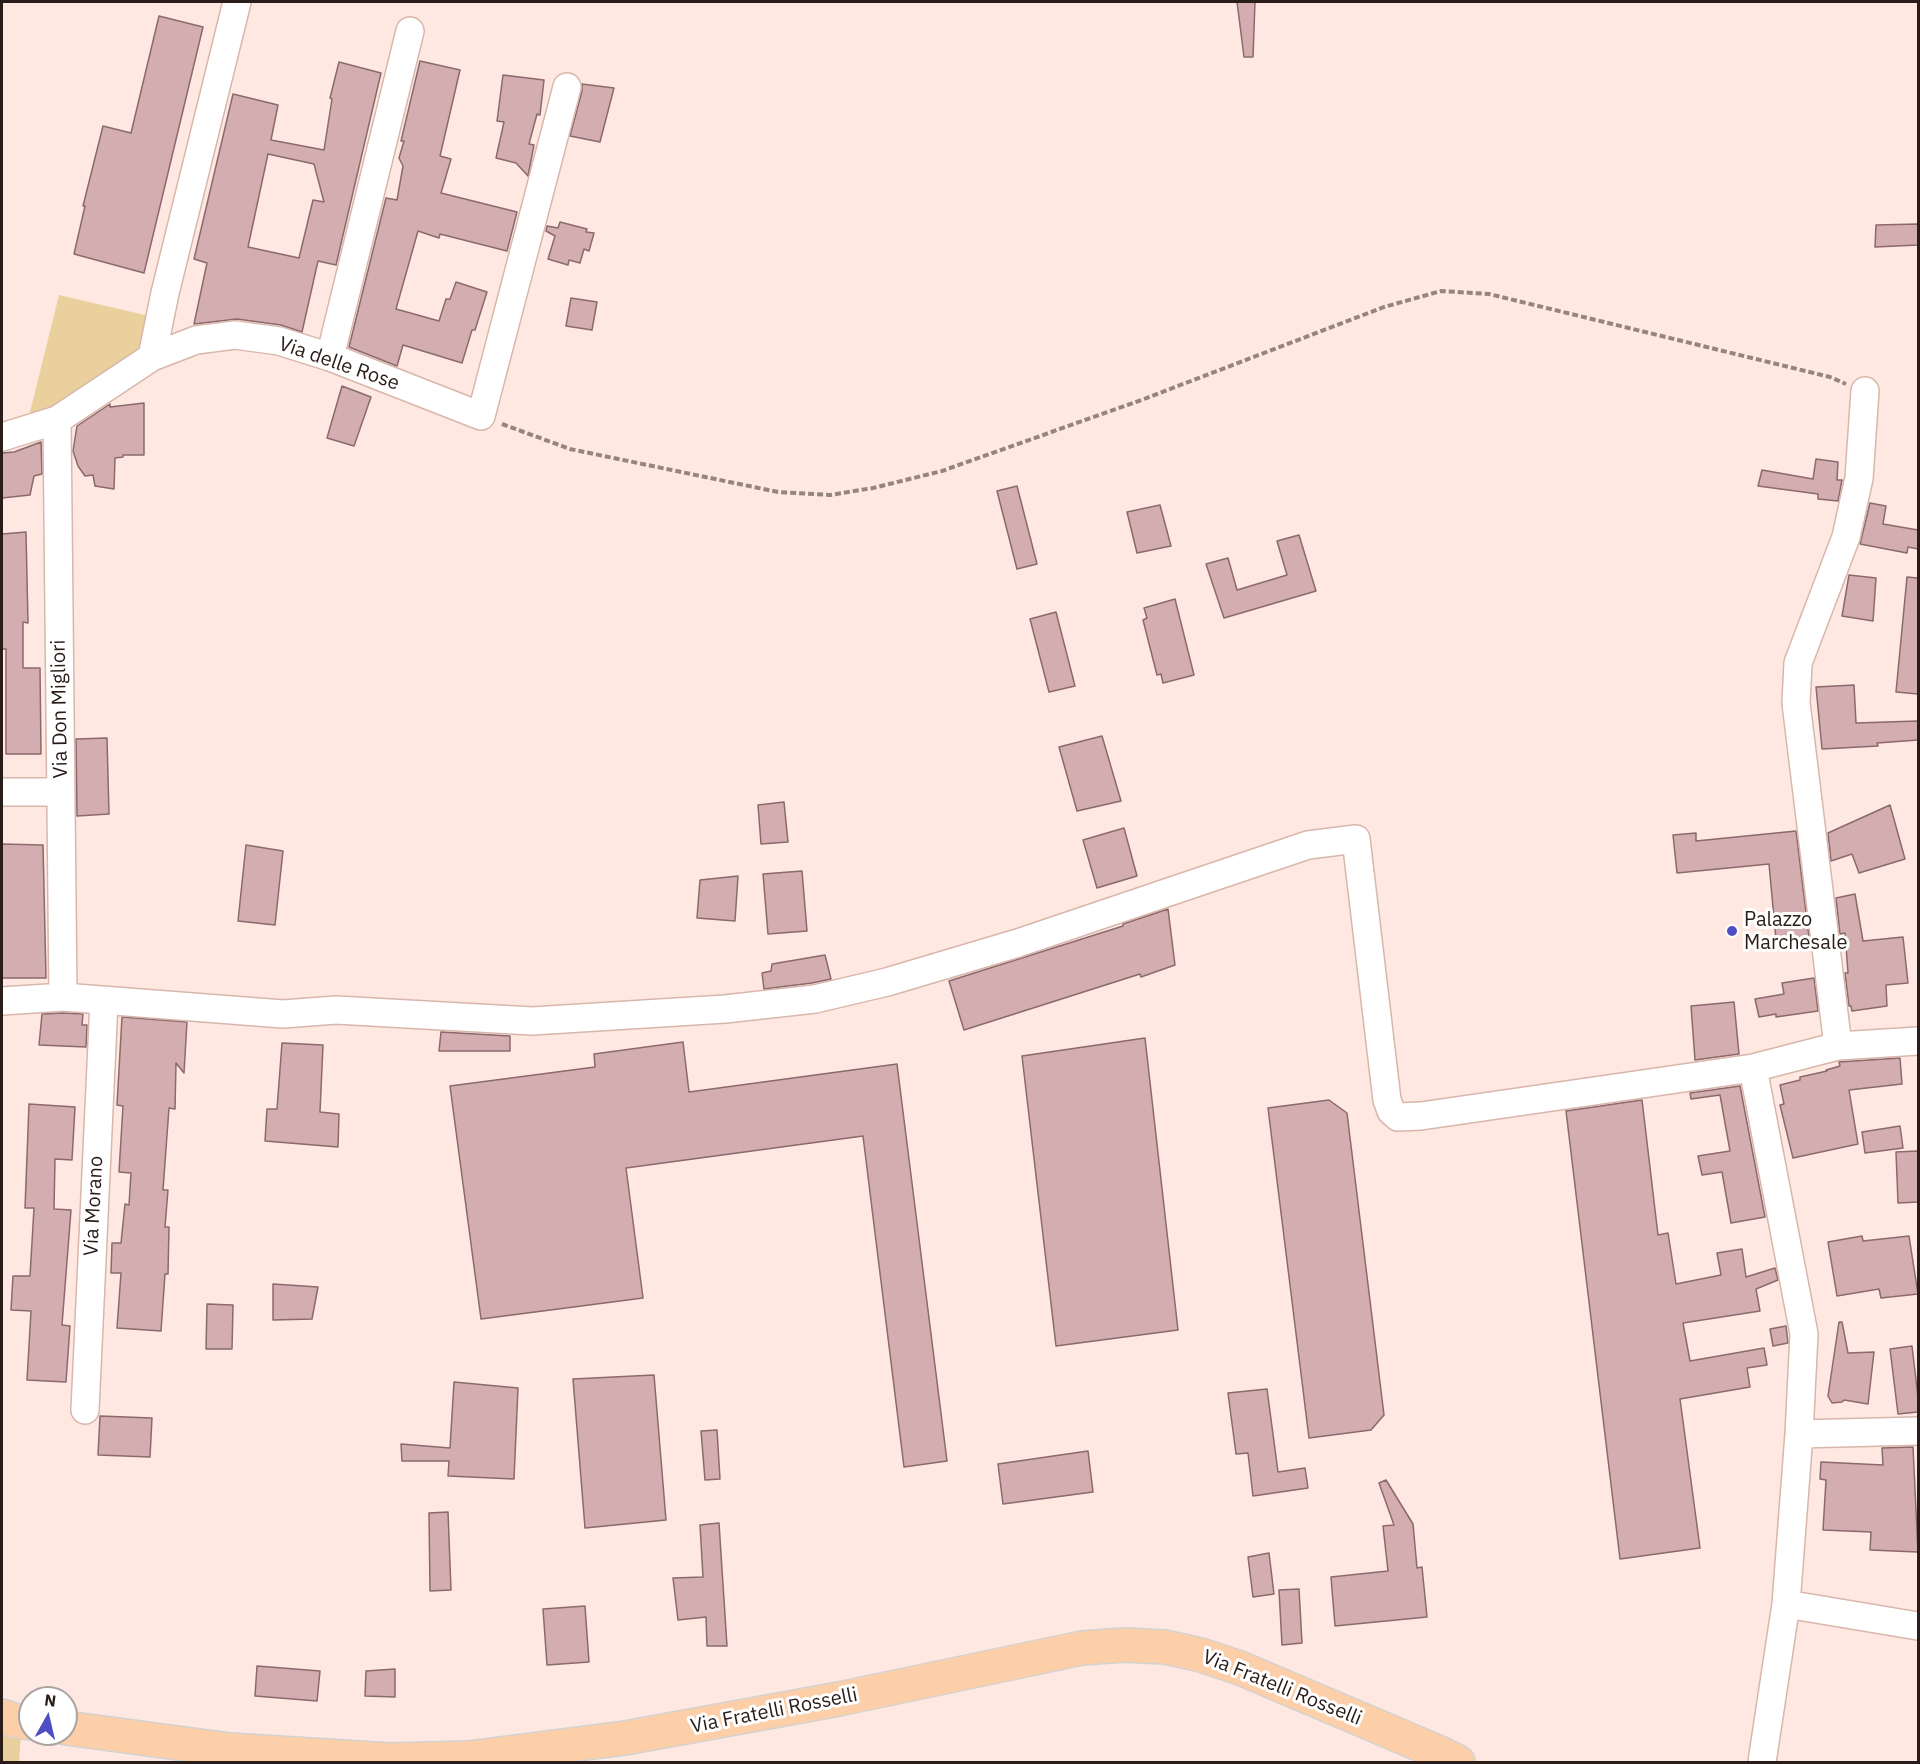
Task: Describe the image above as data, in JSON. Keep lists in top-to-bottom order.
{
  "streets": {
    "main road": ["Via Fratelli Rosselli"],
    "street": ["Via delle Rose", "Via Don Migliori", "Via Morano"]
  },
  "crossings": [
    ["Via delle Rose", "Via Don Migliori"]
  ],
  "places": ["Palazzo Marchesale"],
  "north": "top"
}
